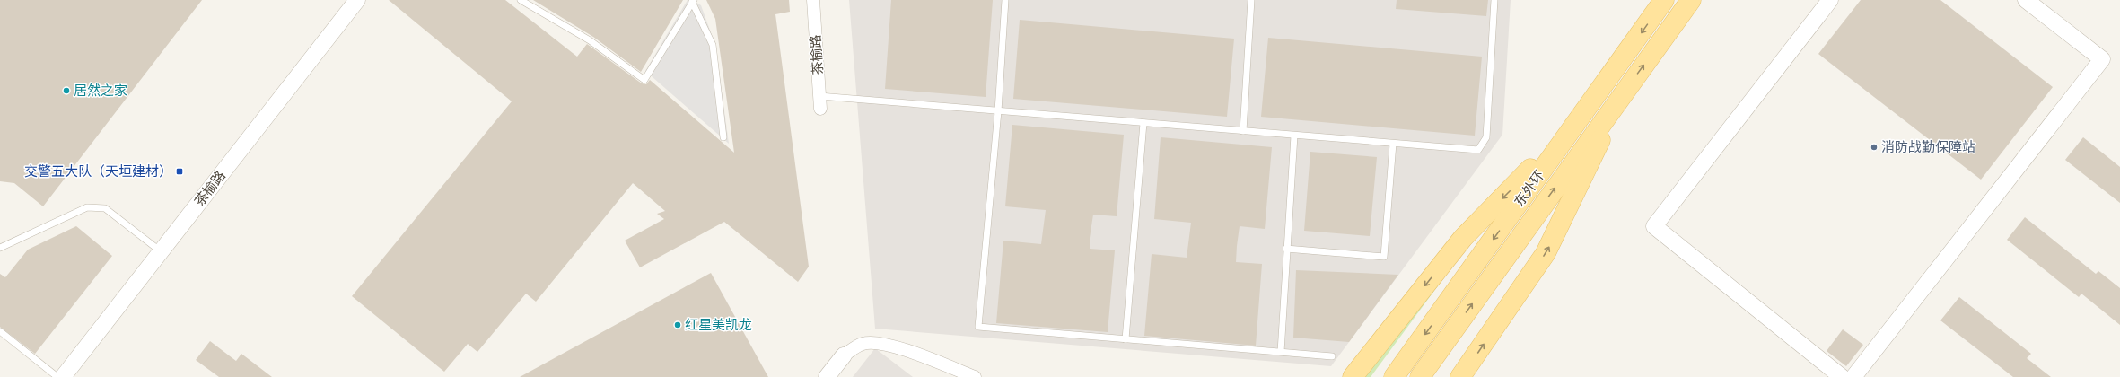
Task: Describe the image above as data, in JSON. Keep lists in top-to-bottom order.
{
  "streets": {
    "main road": ["东外环"],
    "street": ["茶榆路"]
  },
  "places": {
    "other": ["居然之家", "消防战勤保障站", "红星美凯龙"],
    "transit": ["交警五大队（天垣建材）"]
  }
}
